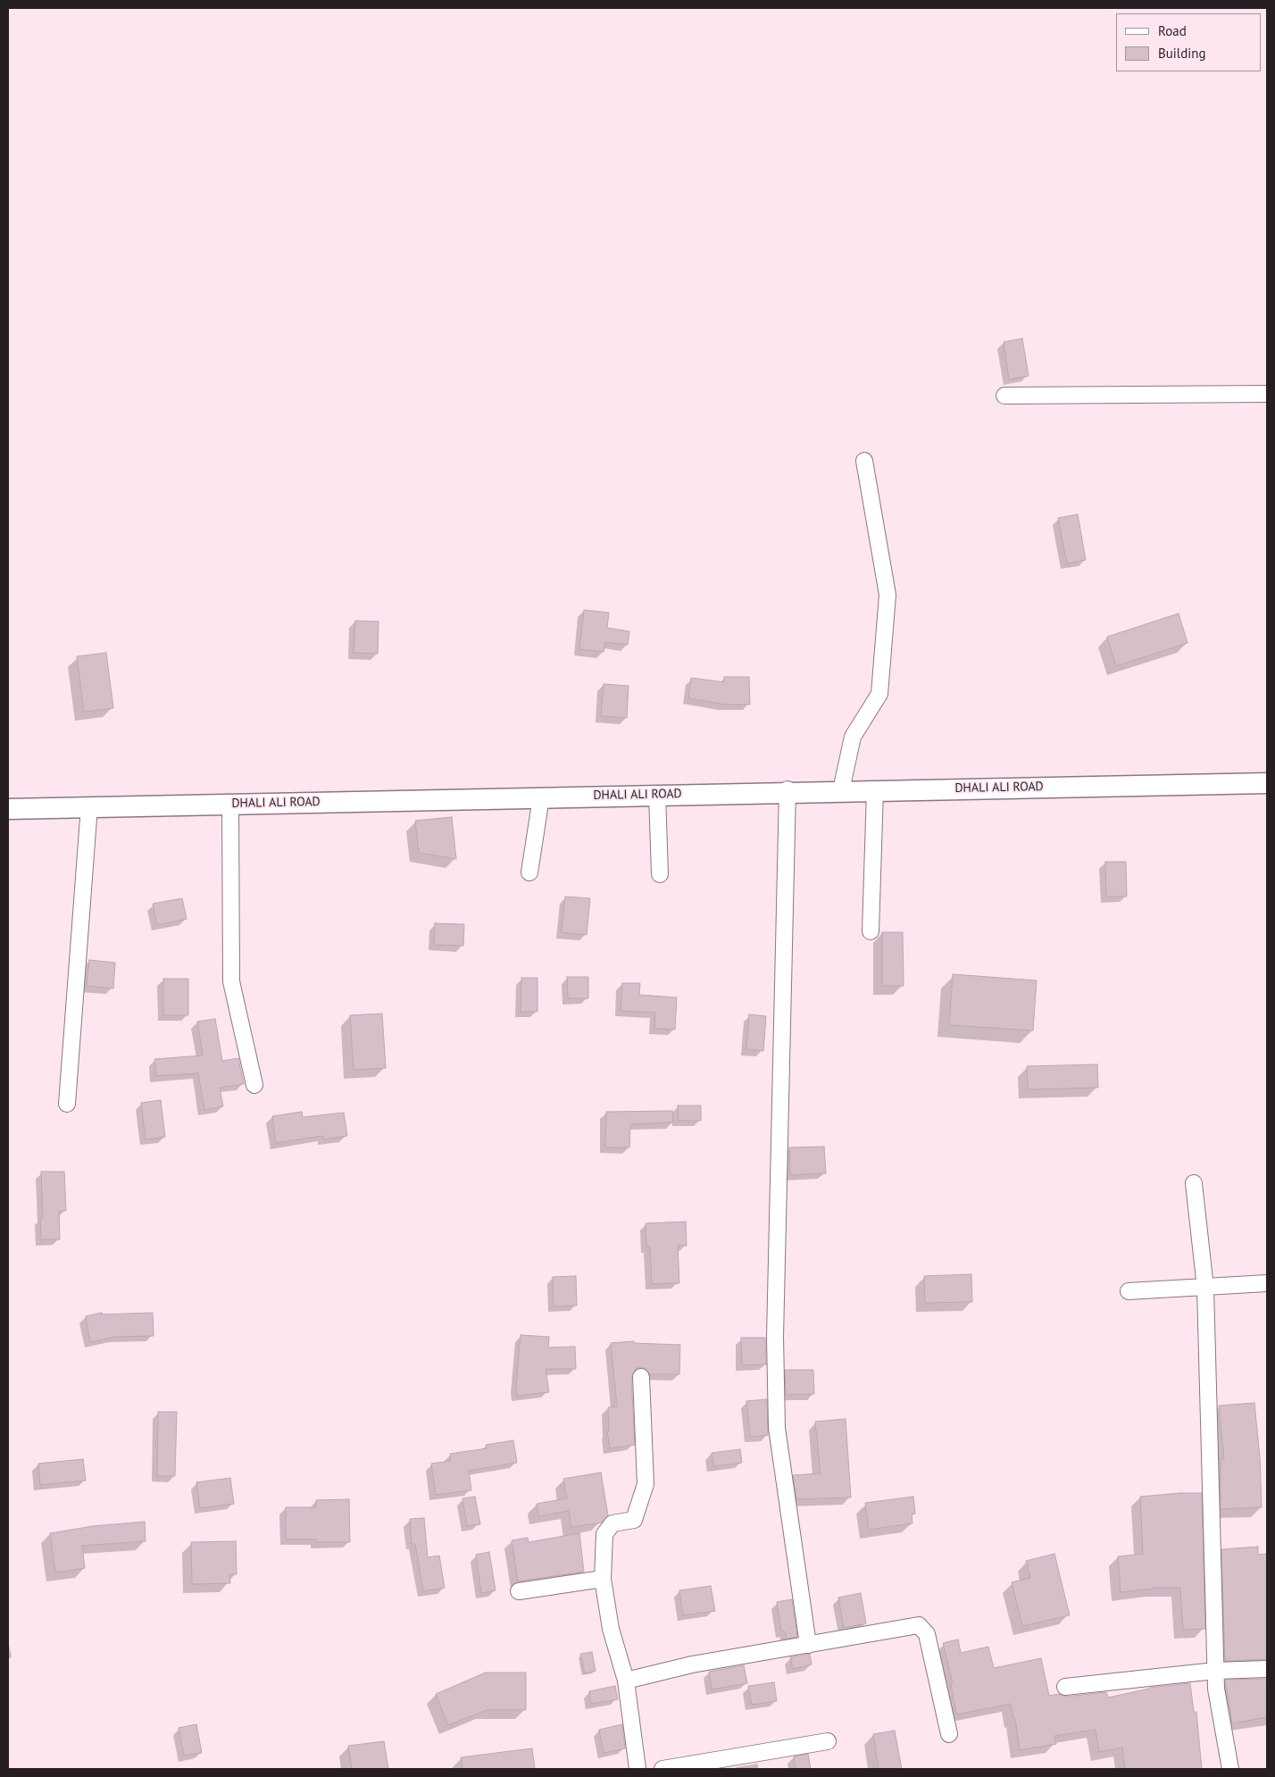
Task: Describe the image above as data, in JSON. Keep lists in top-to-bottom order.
{
  "streets": {
    "street": ["DHALI ALI ROAD"]
  },
  "legend": ["Road", "Building"]
}
